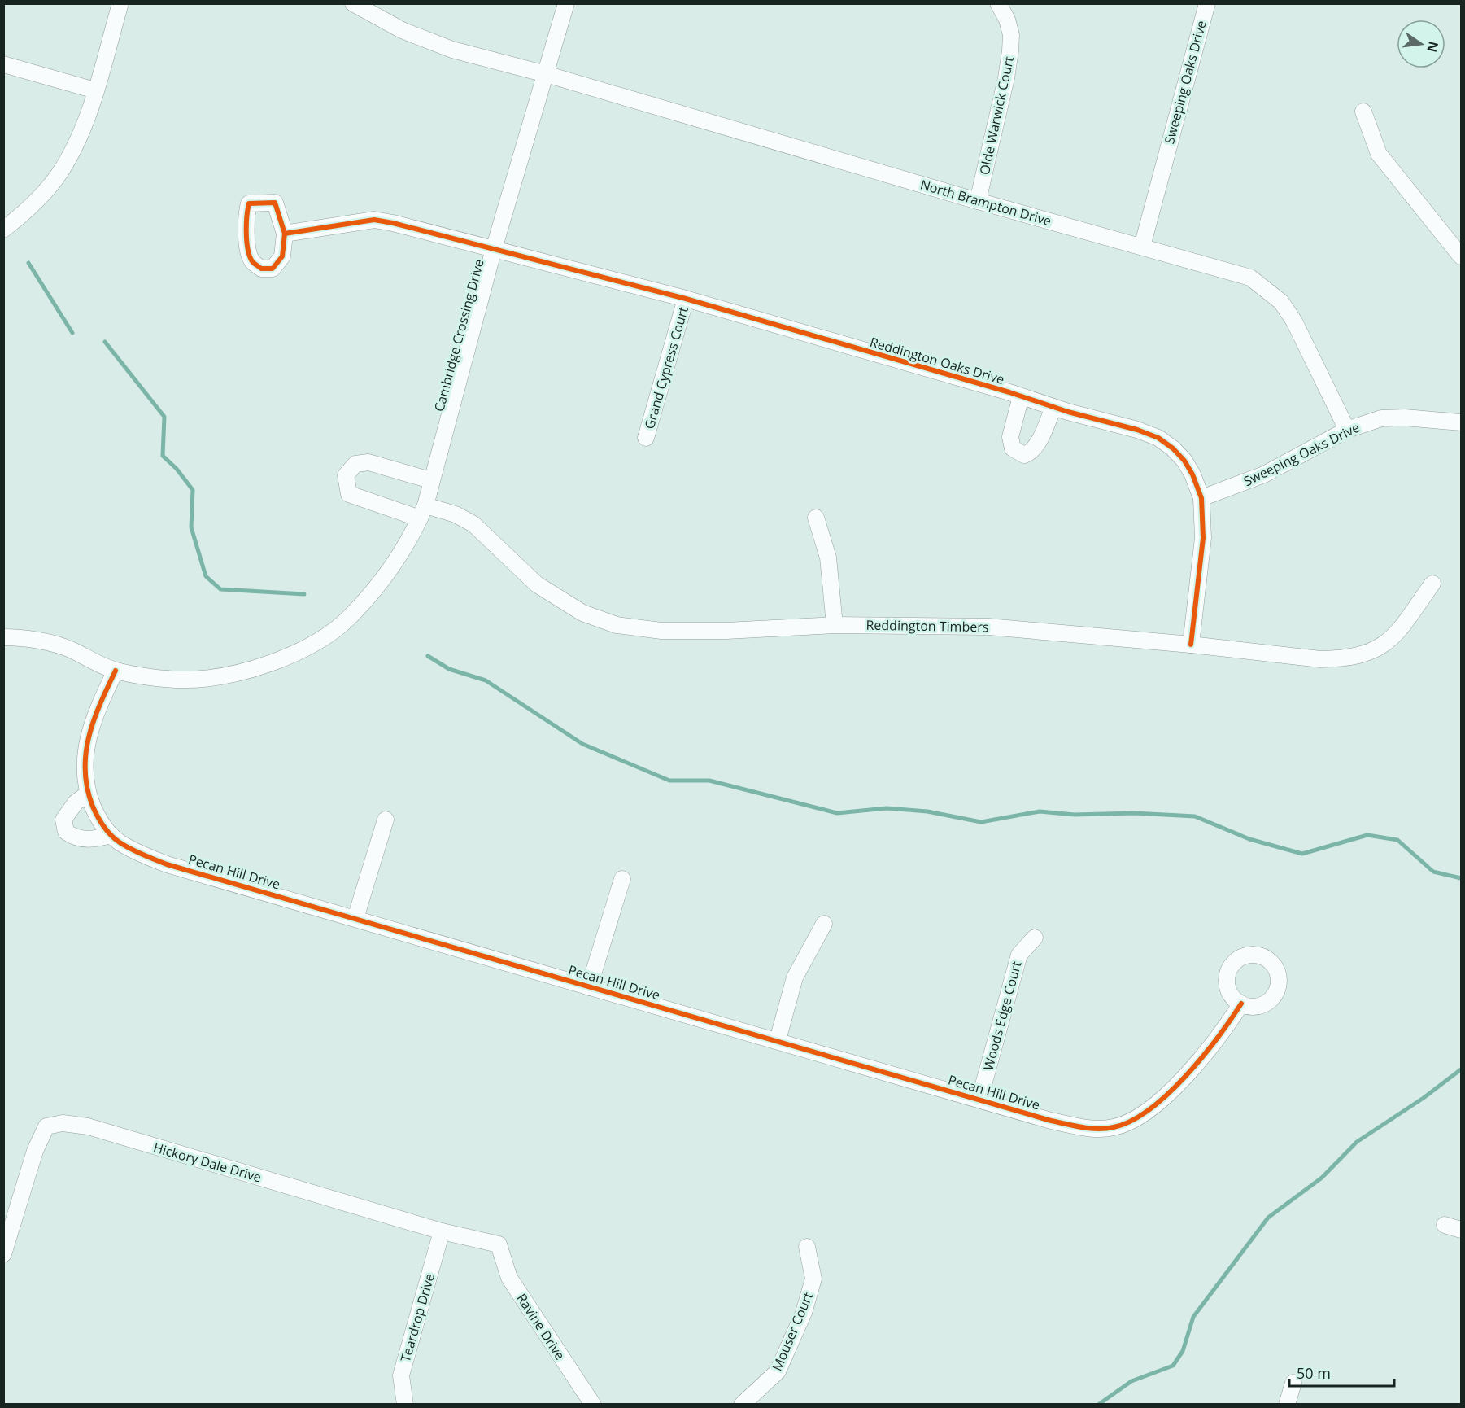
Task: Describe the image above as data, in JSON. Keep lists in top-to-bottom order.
{
  "streets": {
    "street": [
      "Sweeping Oaks Drive",
      "Olde Warwick Court",
      "North Brampton Drive",
      "Cambridge Crossing Drive",
      "Reddington Oaks Drive",
      "Grand Cypress Court",
      "Reddington Timbers",
      "Pecan Hill Drive",
      "Woods Edge Court",
      "Hickory Dale Drive",
      "Teardrop Drive",
      "Ravine Drive",
      "Mouser Court"
    ]
  },
  "crossings": [
    ["Sweeping Oaks Drive", "North Brampton Drive"],
    ["Sweeping Oaks Drive", "Reddington Oaks Drive"],
    ["Olde Warwick Court", "North Brampton Drive"],
    ["North Brampton Drive", "Cambridge Crossing Drive"],
    ["Cambridge Crossing Drive", "Reddington Oaks Drive"],
    ["Cambridge Crossing Drive", "Reddington Timbers"],
    ["Cambridge Crossing Drive", "Pecan Hill Drive"],
    ["Reddington Oaks Drive", "Grand Cypress Court"],
    ["Reddington Oaks Drive", "Reddington Timbers"],
    ["Pecan Hill Drive", "Woods Edge Court"],
    ["Hickory Dale Drive", "Teardrop Drive"],
    ["Hickory Dale Drive", "Ravine Drive"]
  ],
  "scale_bar": "50 m",
  "north": "right"
}
